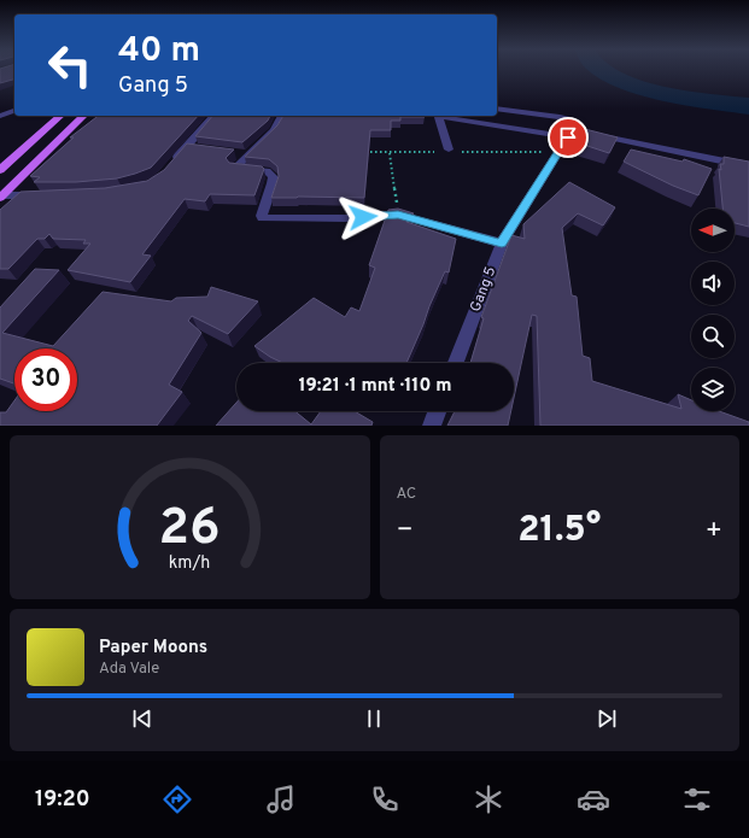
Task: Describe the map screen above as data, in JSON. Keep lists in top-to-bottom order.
{
  "streets": {
    "street": ["Gang 5"]
  },
  "north": "left",
  "page": {
    "turn": ["40 m", "Gang 5"],
    "limit": "30",
    "trip": "19:21 · 1 mnt · 110 m",
    "tile": "AC",
    "heat": ["−", "21.5°", "+"],
    "song": ["Paper Moons", "Ada Vale"],
    "tabs": "19:20",
    "gauge": ["26", "km/h"]
  }
}
